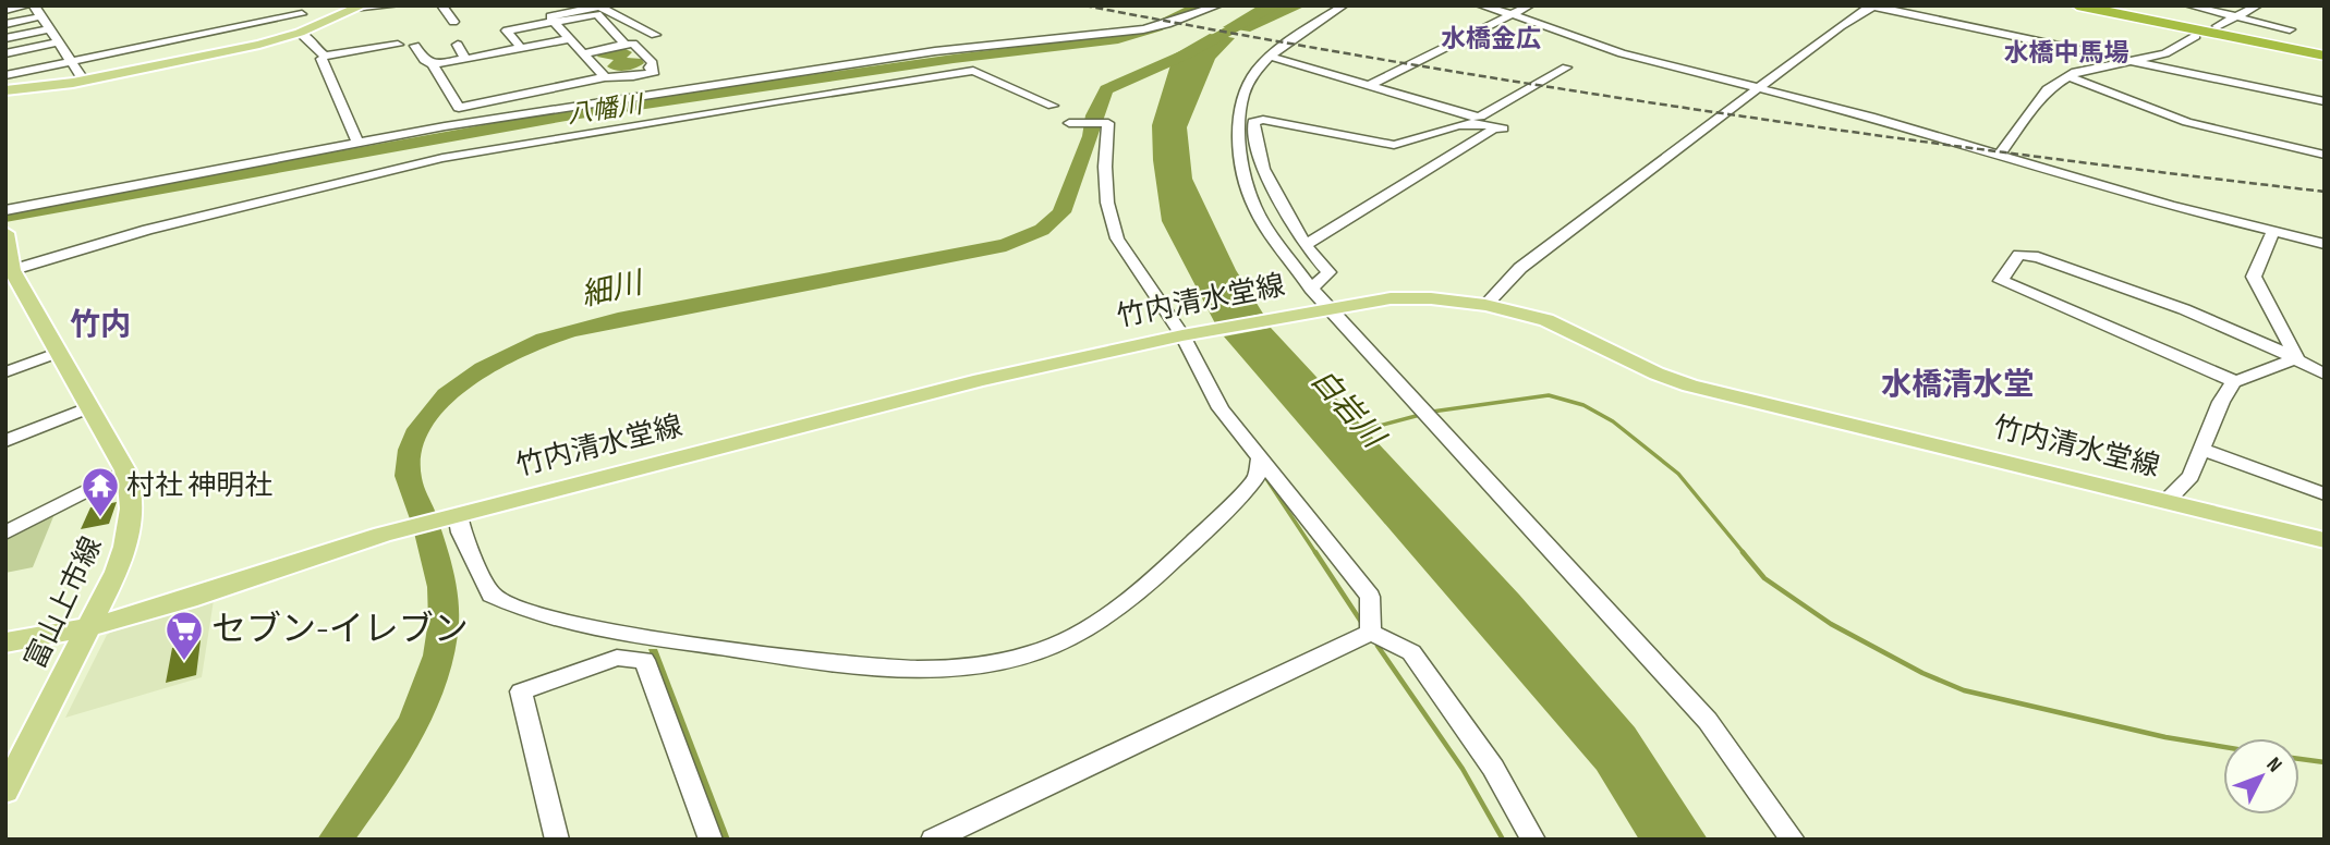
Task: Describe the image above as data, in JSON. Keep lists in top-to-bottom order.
{
  "streets": {
    "main road": ["竹内清水堂線", "富山上市線"]
  },
  "crossings": [
    ["竹内清水堂線", "富山上市線"]
  ],
  "districts": [
    "水橋金広",
    "水橋中馬場",
    "竹内",
    "水橋清水堂"
  ],
  "water": ["八幡川", "細川", "白岩川"],
  "places": {
    "temple": ["村社 神明社"],
    "supermarket": ["セブン-イレブン"]
  },
  "north": "top right"
}
